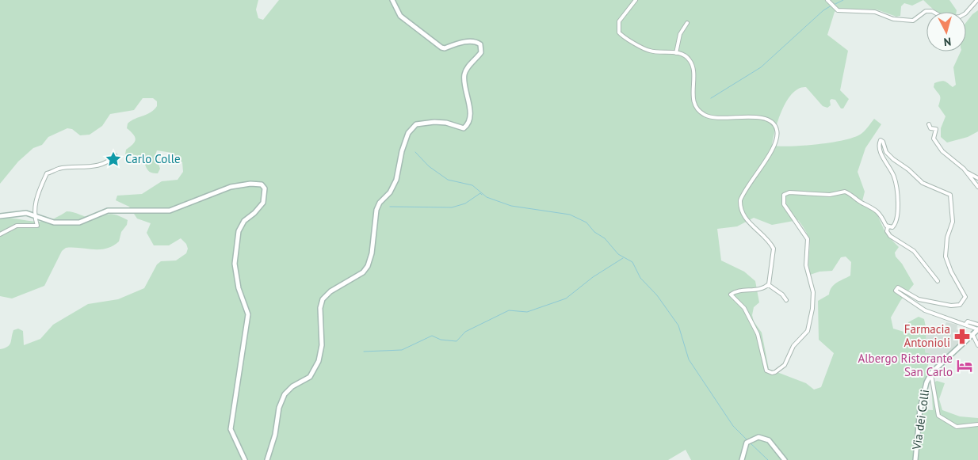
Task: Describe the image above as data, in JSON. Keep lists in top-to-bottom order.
{
  "streets": {
    "street": ["Via dei Colli"]
  },
  "places": {
    "place": ["Carlo Colle"],
    "pharmacy": ["Farmacia Antonioli"],
    "hotel": ["Albergo Ristorante San Carlo"]
  },
  "north": "bottom"
}
